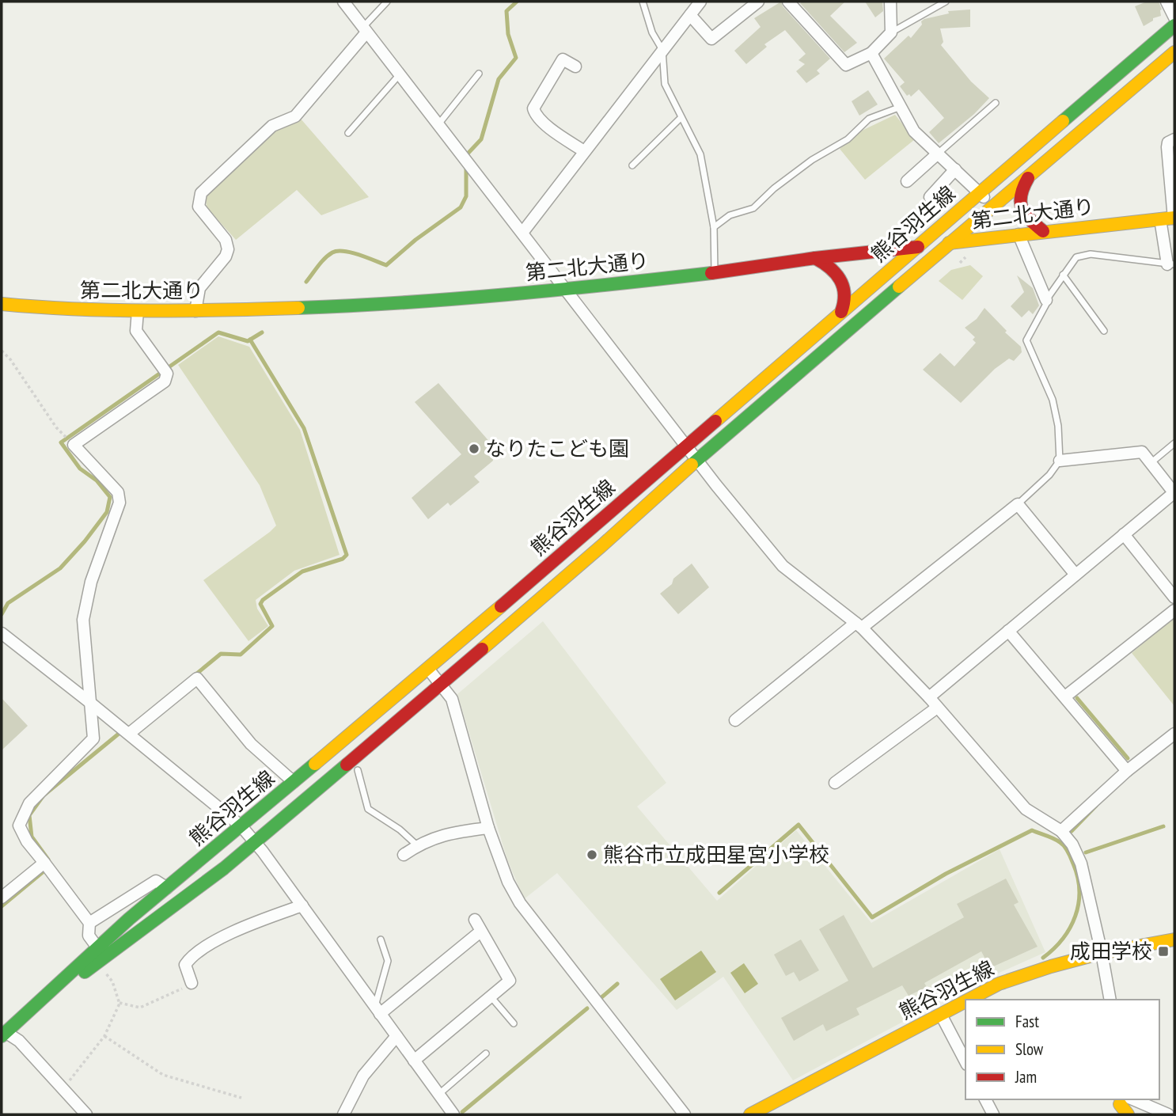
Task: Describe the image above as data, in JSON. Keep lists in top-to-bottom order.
{
  "streets": {
    "main road": ["第二北大通り", "熊谷羽生線"]
  },
  "crossings": [
    ["第二北大通り", "熊谷羽生線"]
  ],
  "places": {
    "other": ["なりたこども園", "熊谷市立成田星宮小学校"],
    "transit": ["成田学校"]
  },
  "legend": ["Fast", "Slow", "Jam"]
}
